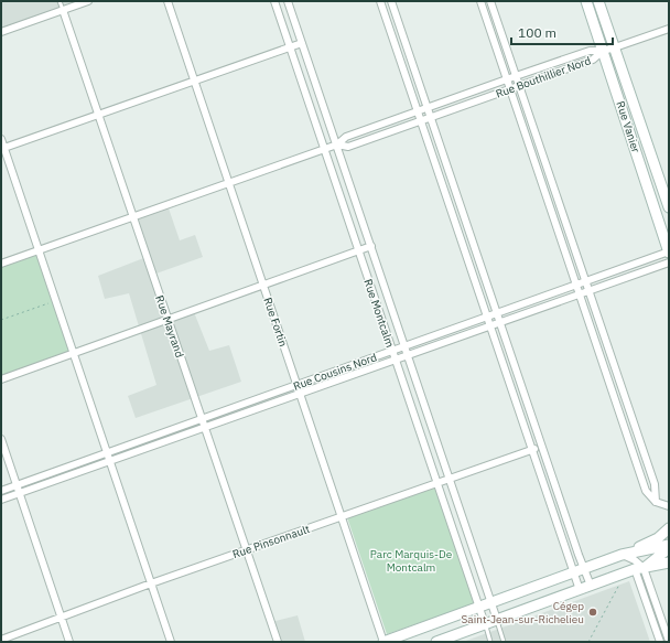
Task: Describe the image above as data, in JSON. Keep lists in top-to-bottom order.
{
  "streets": {
    "main road": ["Rue Vanier"],
    "street": [
      "Rue Bouthillier Nord",
      "Rue Montcalm",
      "Rue Fortin",
      "Rue Mayrand",
      "Rue Cousins Nord",
      "Rue Pinsonnault"
    ]
  },
  "crossings": [
    ["Rue Bouthillier Nord", "Rue Vanier"],
    ["Rue Bouthillier Nord", "Rue Montcalm"],
    ["Rue Bouthillier Nord", "Rue Fortin"],
    ["Rue Bouthillier Nord", "Rue Mayrand"],
    ["Rue Vanier", "Rue Cousins Nord"],
    ["Rue Montcalm", "Rue Cousins Nord"],
    ["Rue Montcalm", "Rue Pinsonnault"],
    ["Rue Fortin", "Rue Cousins Nord"],
    ["Rue Fortin", "Rue Pinsonnault"],
    ["Rue Mayrand", "Rue Cousins Nord"],
    ["Rue Mayrand", "Rue Pinsonnault"]
  ],
  "parks": ["Parc Marquis-De Montcalm"],
  "places": ["Cégep Saint-Jean-sur-Richelieu"],
  "scale_bar": "100 m"
}
